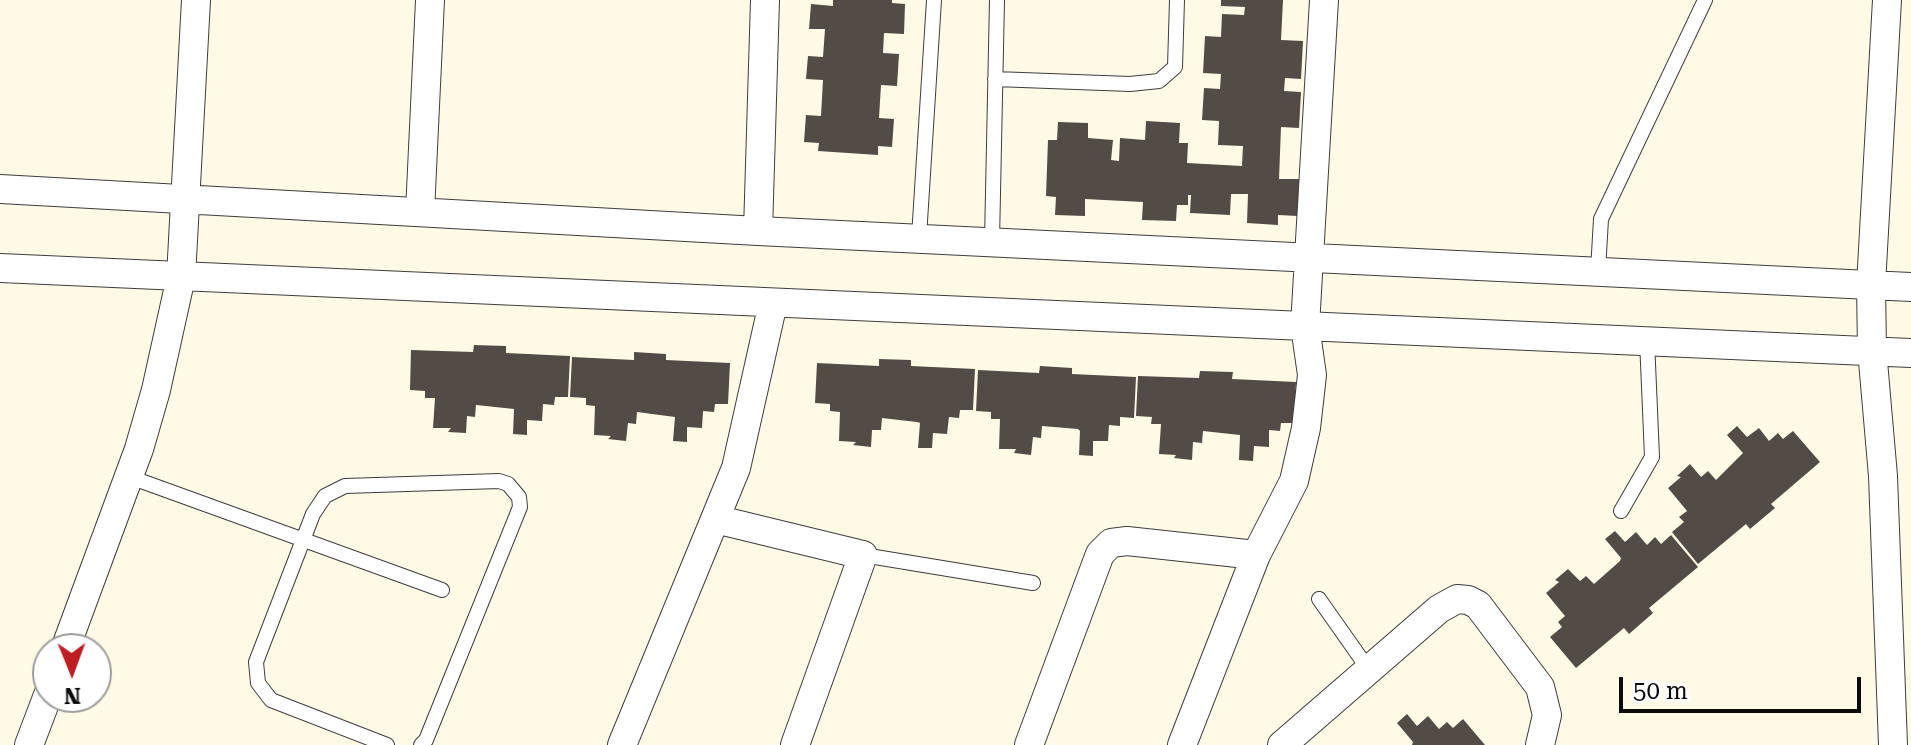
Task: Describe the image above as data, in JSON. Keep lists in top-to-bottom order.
{
  "scale_bar": "50 m",
  "north": "bottom"
}
